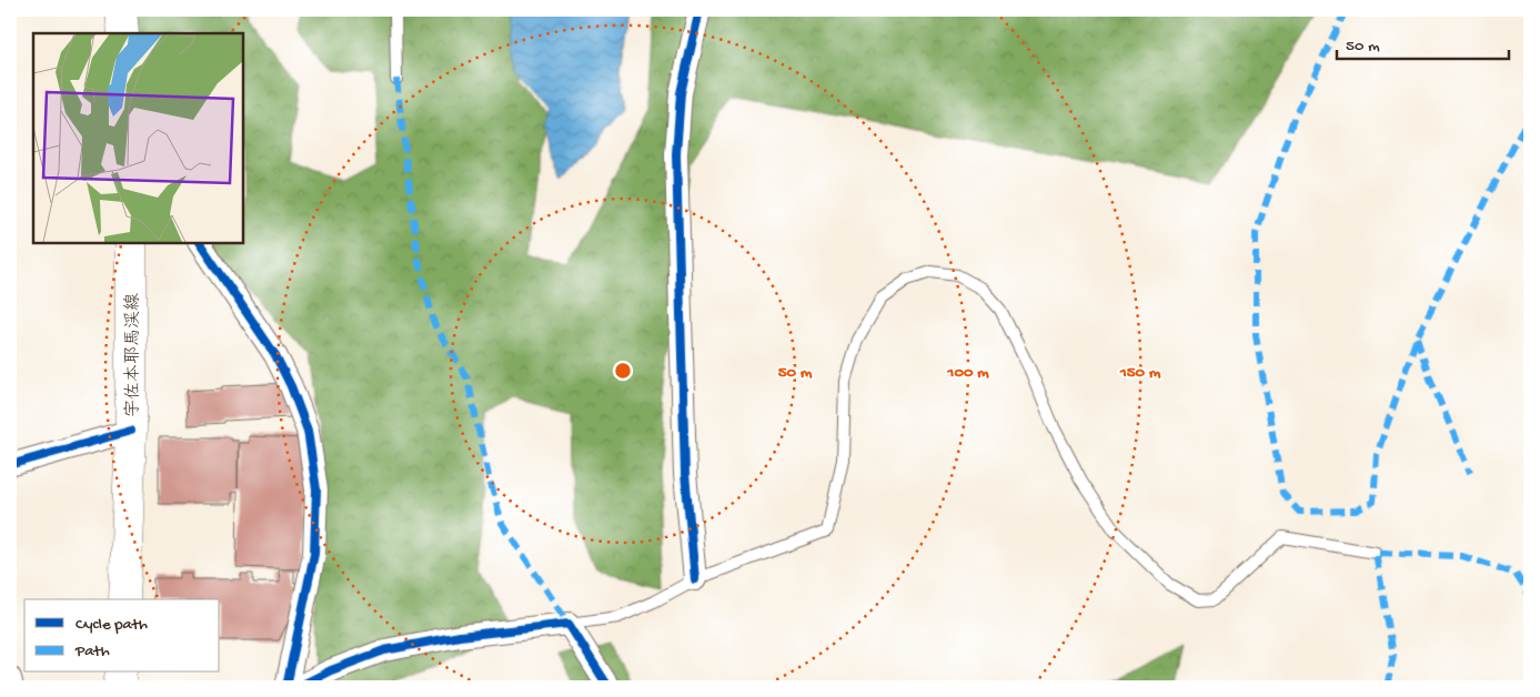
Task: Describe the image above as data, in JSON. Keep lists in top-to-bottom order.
{
  "streets": {
    "main road": ["宇佐本耶馬渓線"]
  },
  "legend": ["Cycle path", "Path"],
  "scale_bar": "50 m",
  "rings": ["50 m", "100 m", "150 m"]
}
